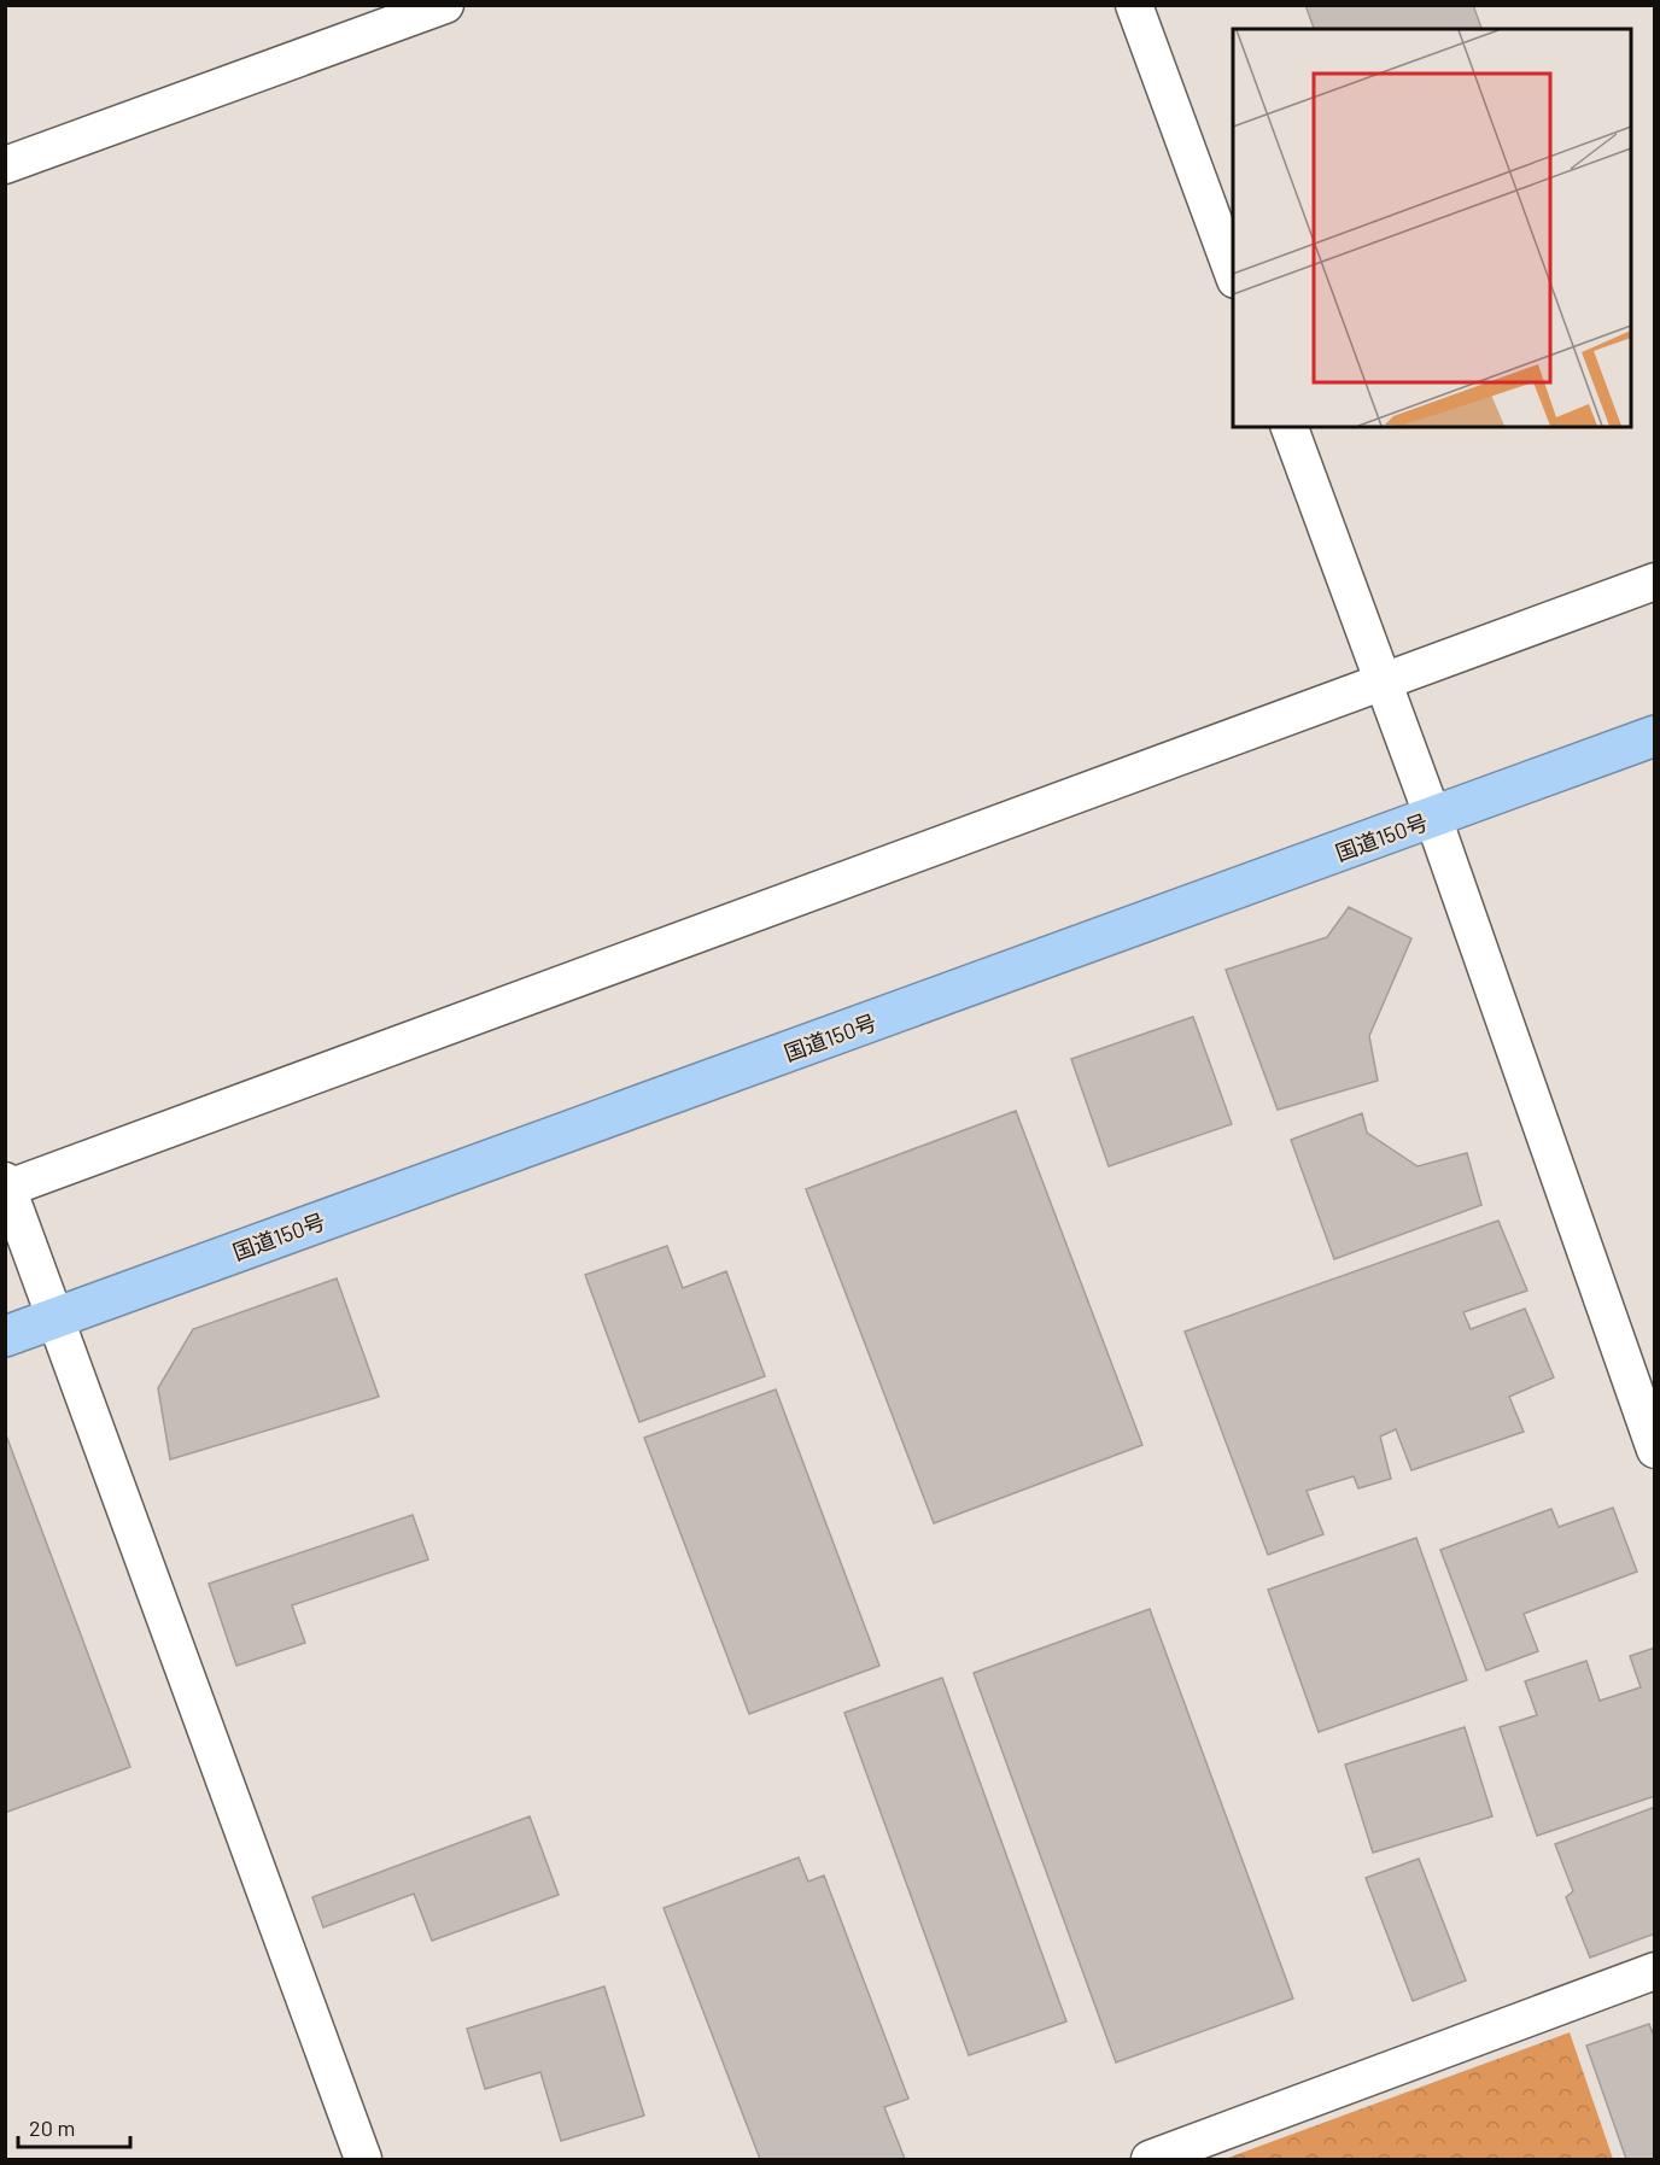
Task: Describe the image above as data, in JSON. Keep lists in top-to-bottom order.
{
  "streets": {
    "highway": ["国道150号"]
  },
  "scale_bar": "20 m"
}
